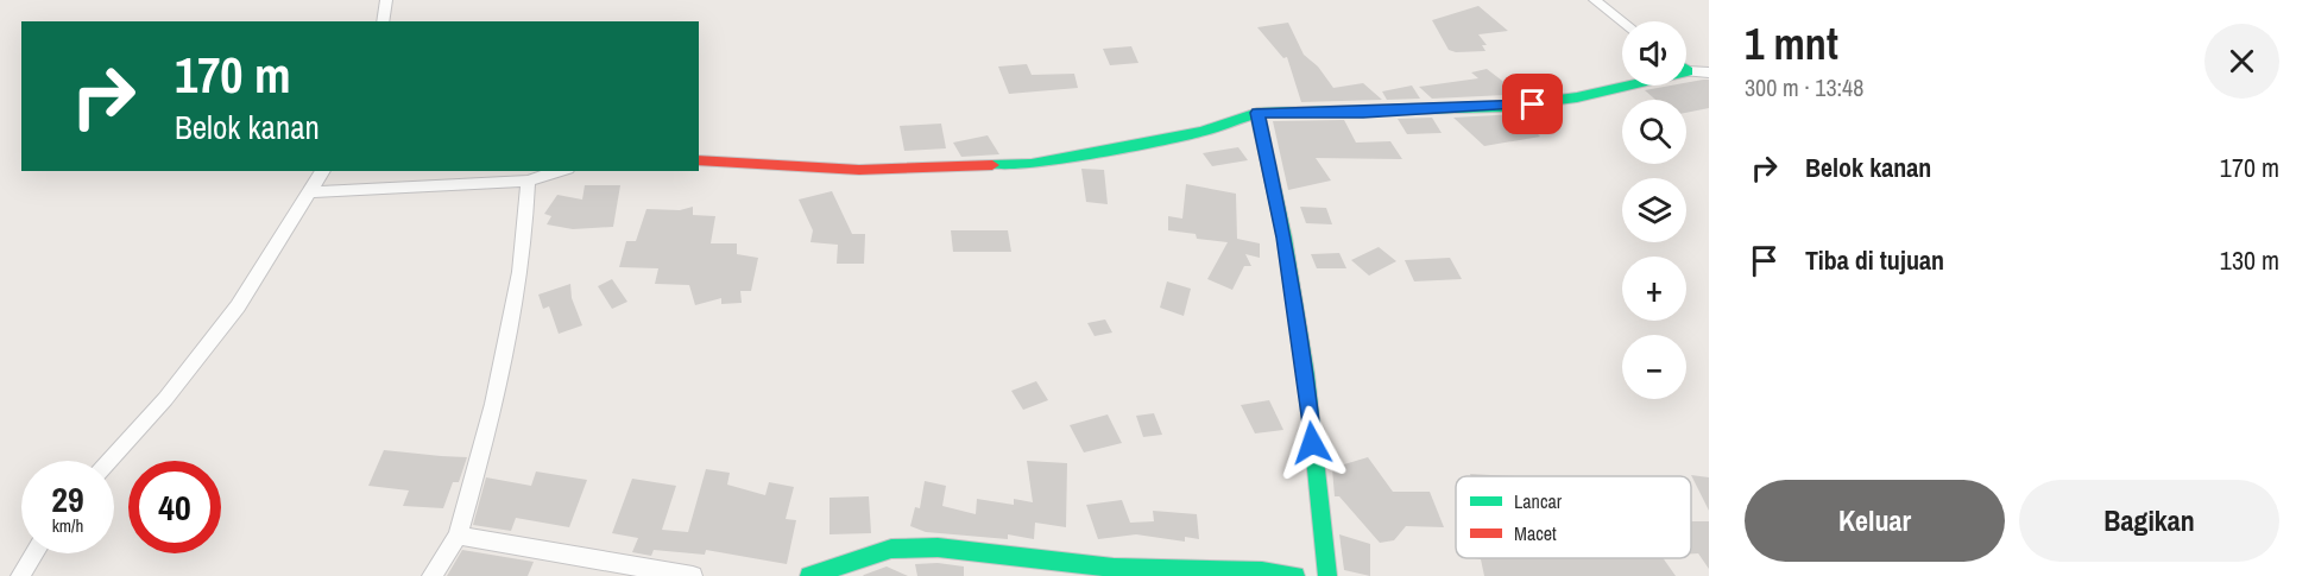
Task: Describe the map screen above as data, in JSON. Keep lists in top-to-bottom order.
{
  "legend": ["Lancar", "Macet"],
  "page": {
    "heading": ["1 mnt", "300 m · 13:48"],
    "map_buttons": ["+", "−"],
    "turn": ["170 m", "Belok kanan"],
    "list": [
      {
        "name": "Belok kanan",
        "value": "170 m"
      },
      {
        "name": "Tiba di tujuan",
        "value": "130 m"
      }
    ],
    "speed": "29 km/h",
    "limit": "40",
    "buttons": ["Keluar", "Bagikan"]
  }
}
